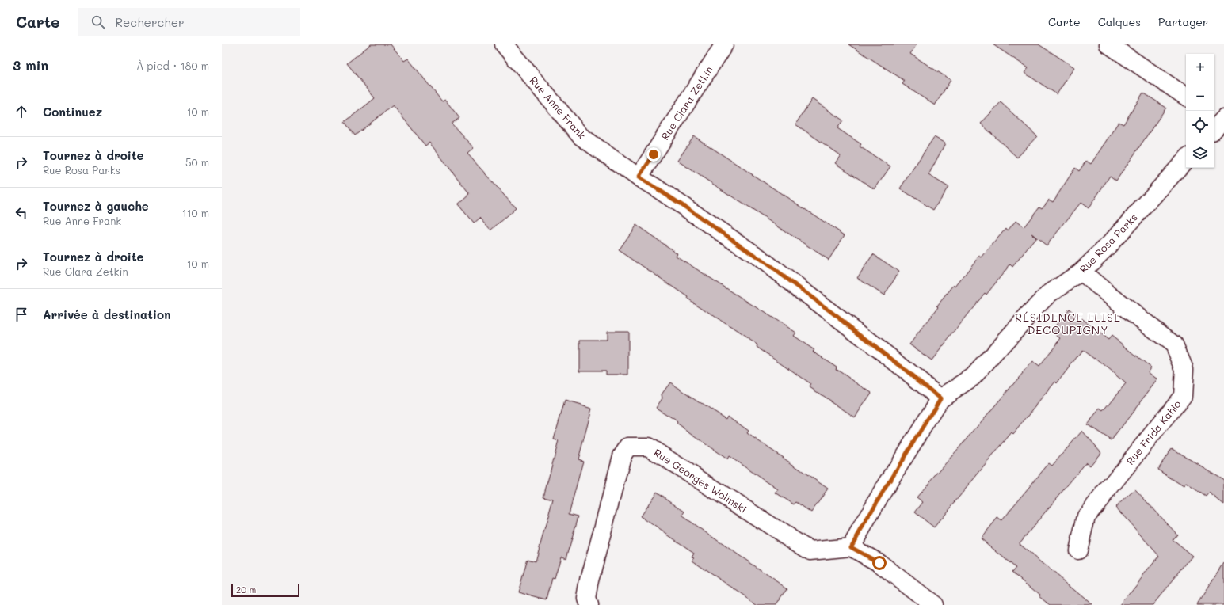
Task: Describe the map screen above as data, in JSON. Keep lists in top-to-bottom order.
{
  "streets": {
    "street": [
      "Rue Clara Zetkin",
      "Rue Anne Frank",
      "Rue Rosa Parks",
      "Rue Frida Kahlo",
      "Rue Georges Wolinski"
    ]
  },
  "crossings": [
    ["Rue Clara Zetkin", "Rue Anne Frank"],
    ["Rue Anne Frank", "Rue Rosa Parks"],
    ["Rue Rosa Parks", "Rue Frida Kahlo"],
    ["Rue Rosa Parks", "Rue Georges Wolinski"]
  ],
  "districts": ["RÉSIDENCE ELISE DECOUPIGNY"],
  "scale_bar": "20 m",
  "page": {
    "header": "Carte",
    "search": "Rechercher",
    "nav": ["Carte", "Calques", "Partager"],
    "heading": ["3 min", "À pied · 180 m"],
    "map_buttons": ["+", "−"],
    "list": [
      ["Continuez", "10 m"],
      ["Tournez à droite", "Rue Rosa Parks", "50 m"],
      ["Tournez à gauche", "Rue Anne Frank", "110 m"],
      ["Tournez à droite", "Rue Clara Zetkin", "10 m"],
      "Arrivée à destination"
    ],
    "scale": "20 m"
  }
}
